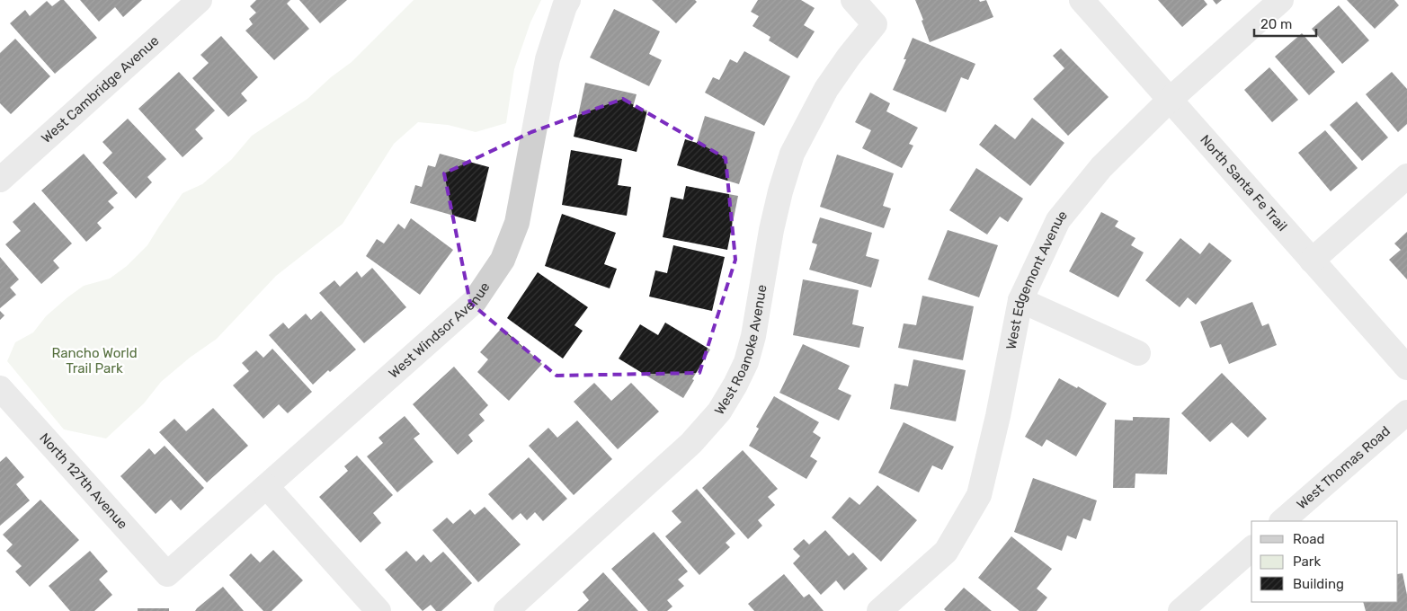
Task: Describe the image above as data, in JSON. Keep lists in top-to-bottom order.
{
  "streets": {
    "street": [
      "West Cambridge Avenue",
      "North Santa Fe Trail",
      "West Edgemont Avenue",
      "West Windsor Avenue",
      "West Roanoke Avenue",
      "West Thomas Road",
      "North 127th Avenue"
    ]
  },
  "crossings": [
    ["North Santa Fe Trail", "West Edgemont Avenue"],
    ["West Windsor Avenue", "North 127th Avenue"]
  ],
  "parks": ["Rancho World Trail Park"],
  "legend": ["Road", "Park", "Building"],
  "scale_bar": "20 m"
}
